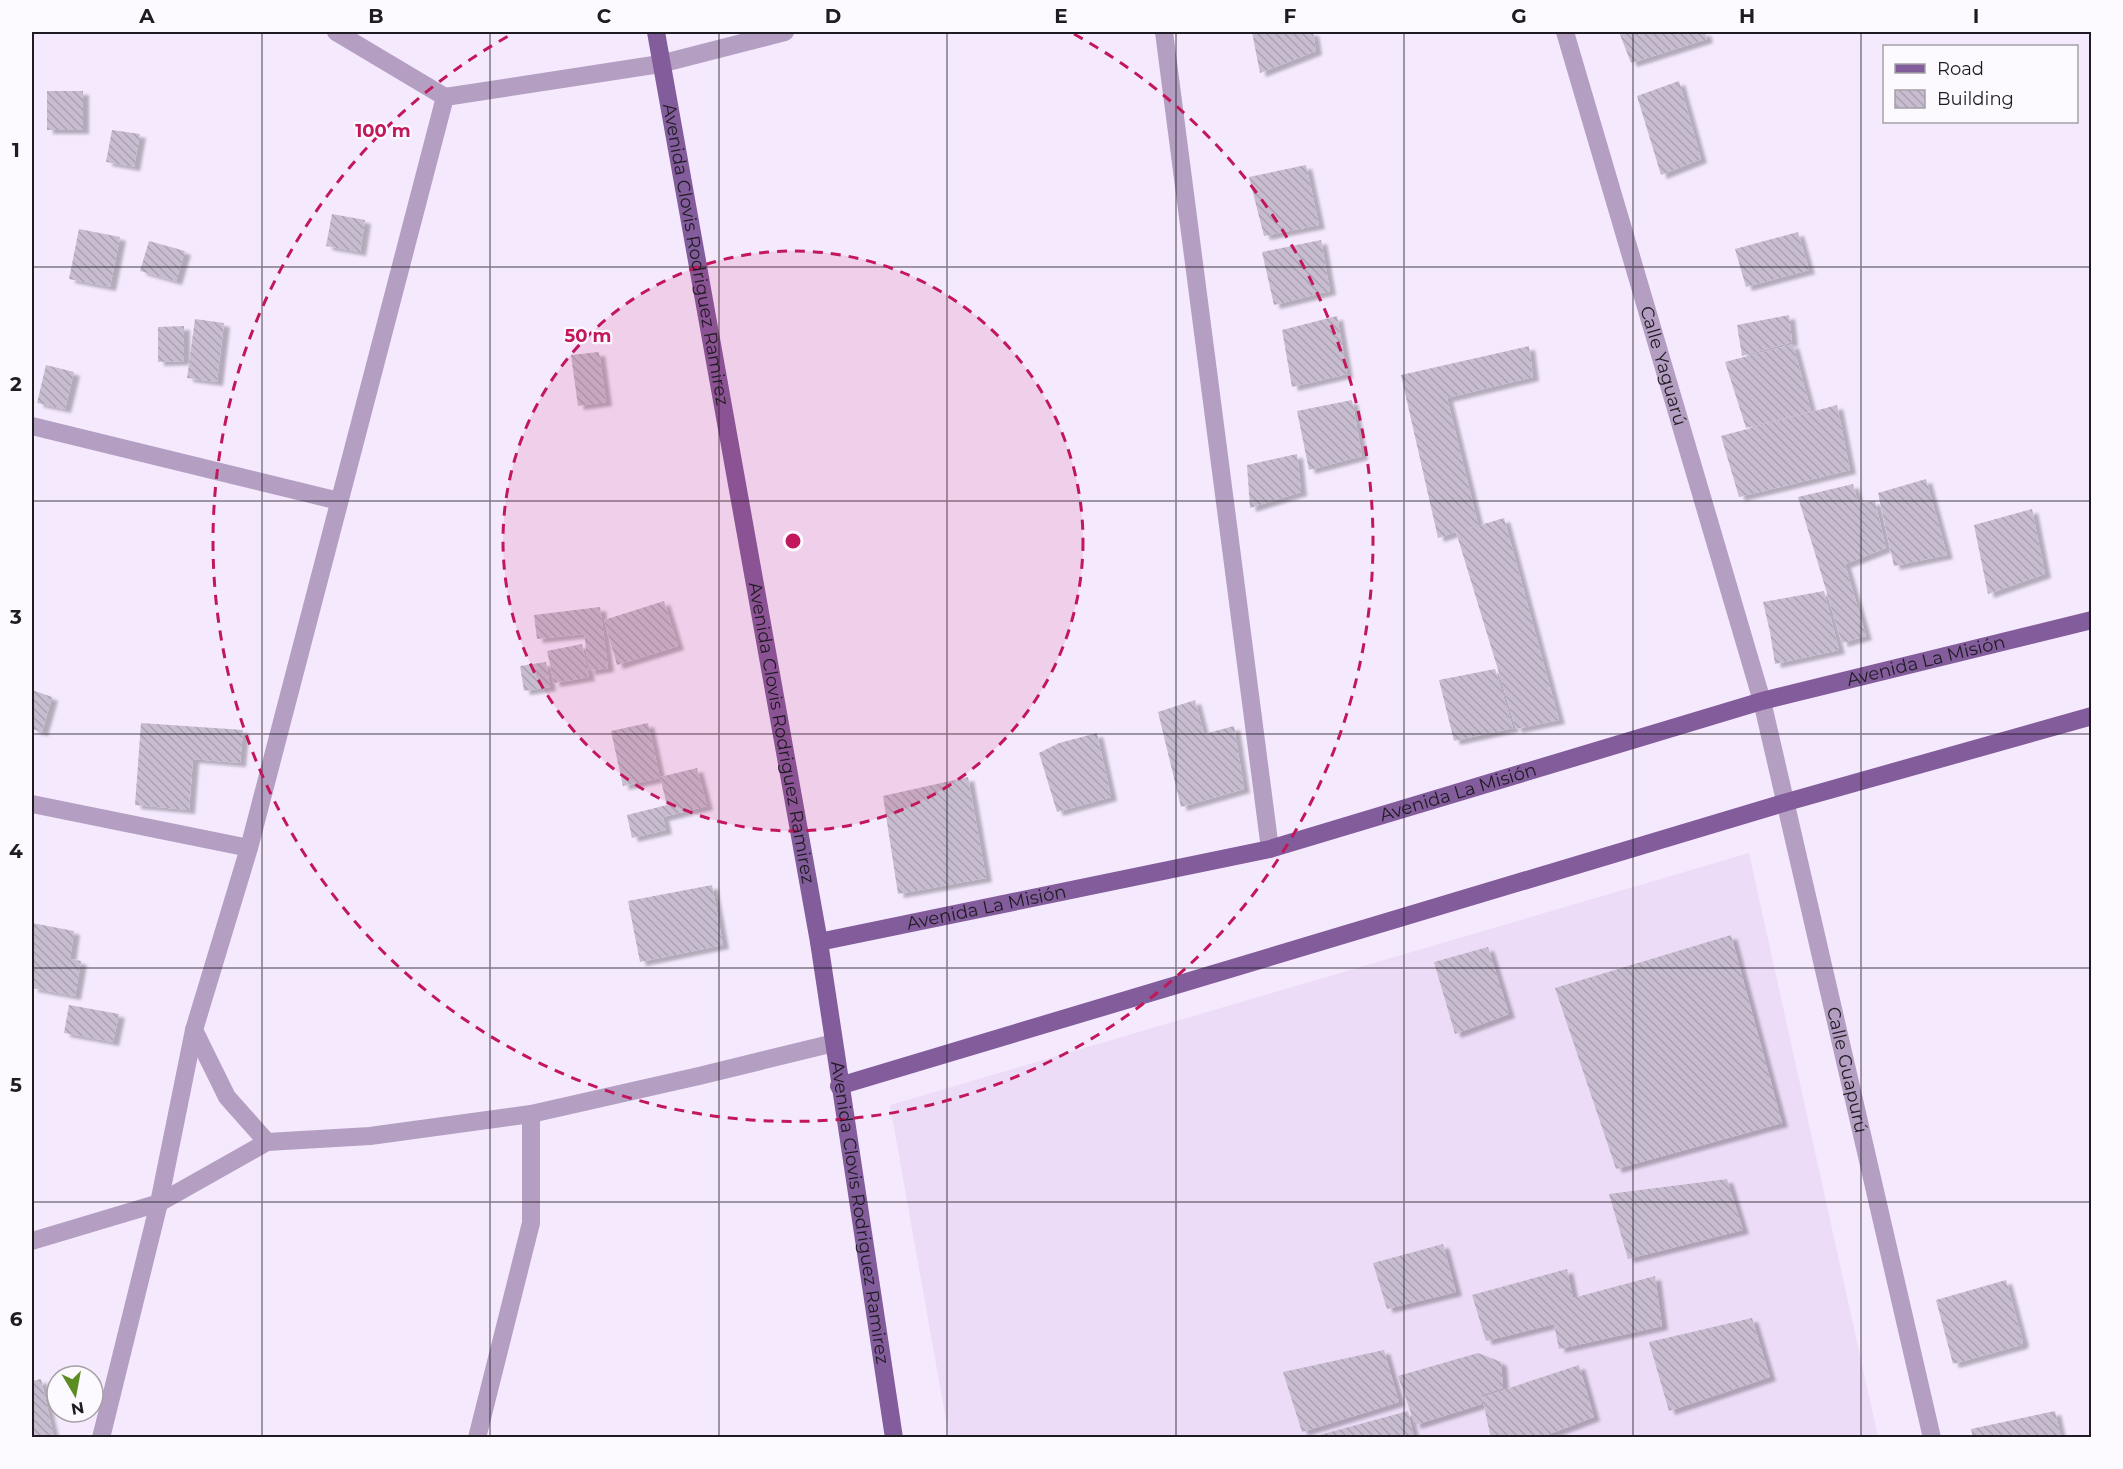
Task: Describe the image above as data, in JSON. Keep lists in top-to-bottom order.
{
  "streets": {
    "main road": ["Avenida Clovis Rodriguez Ramirez", "Avenida La Misión"],
    "street": ["Calle Yaguarú", "Calle Guapurú"]
  },
  "crossings": [
    ["Avenida Clovis Rodriguez Ramirez", "Avenida La Misión"],
    ["Calle Yaguarú", "Avenida La Misión"],
    ["Calle Yaguarú", "Calle Guapurú"],
    ["Avenida La Misión", "Calle Guapurú"]
  ],
  "legend": ["Road", "Building"],
  "north": "bottom",
  "grid": {
    "columns": [
      "A",
      "B",
      "C",
      "D",
      "E",
      "F",
      "G",
      "H",
      "I"
    ],
    "rows": [
      "1",
      "2",
      "3",
      "4",
      "5",
      "6"
    ]
  },
  "rings": ["100 m", "50 m"]
}
